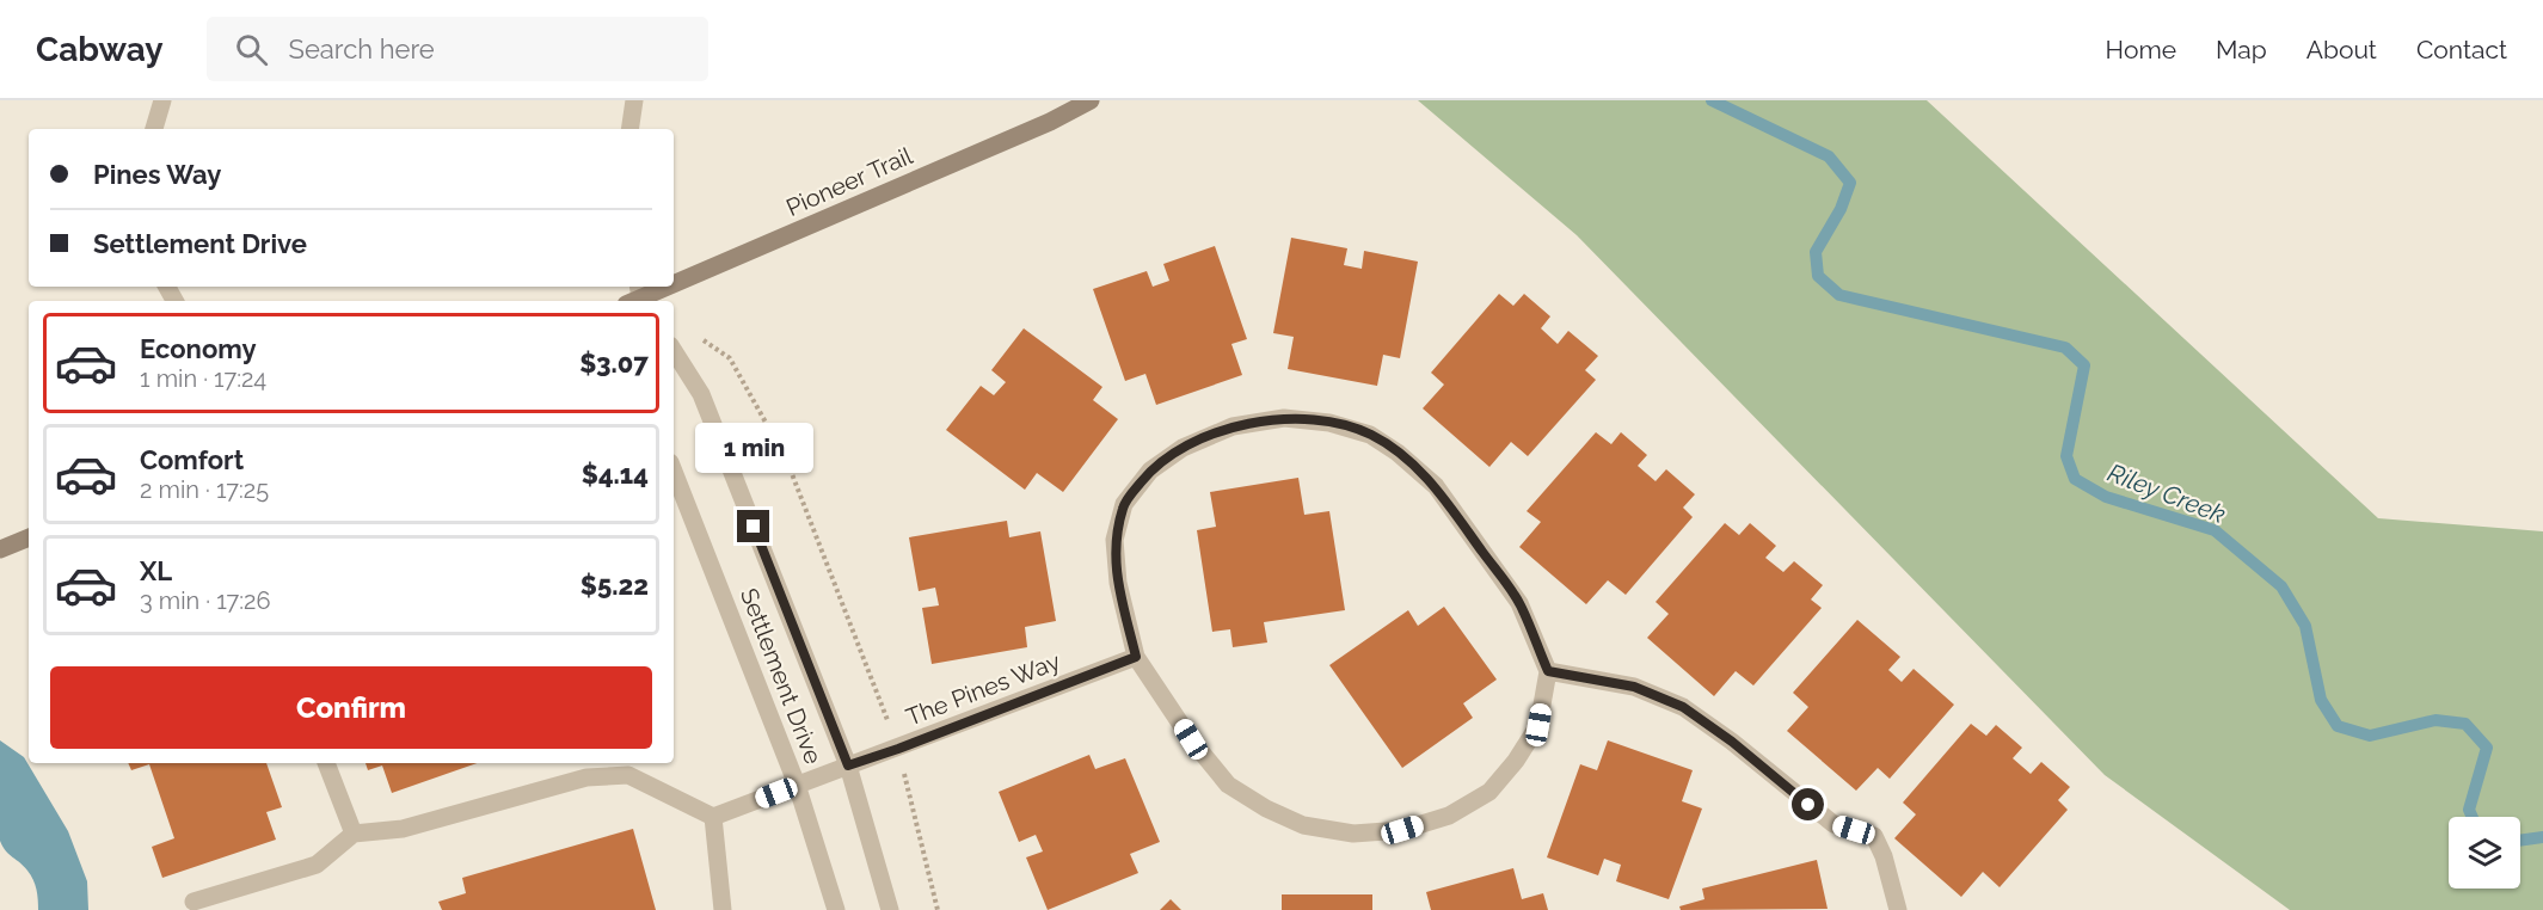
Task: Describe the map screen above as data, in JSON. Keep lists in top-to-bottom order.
{
  "streets": {
    "main road": ["Pioneer Trail"],
    "street": ["Settlement Drive", "The Pines Way"]
  },
  "crossings": [
    ["Settlement Drive", "The Pines Way"]
  ],
  "water": ["Riley Creek"],
  "page": {
    "header": "Cabway",
    "search": "Search here",
    "nav": [
      "Home",
      "Map",
      "About",
      "Contact"
    ],
    "banner": ["Pines Way", "Settlement Drive"],
    "list": [
      {
        "name": "Economy",
        "note": "1 min · 17:24",
        "value": "$3.07"
      },
      {
        "name": "Comfort",
        "note": "2 min · 17:25",
        "value": "$4.14"
      },
      {
        "name": "XL",
        "note": "3 min · 17:26",
        "value": "$5.22"
      }
    ],
    "bubble": "1 min",
    "buttons": "Confirm"
  }
}
